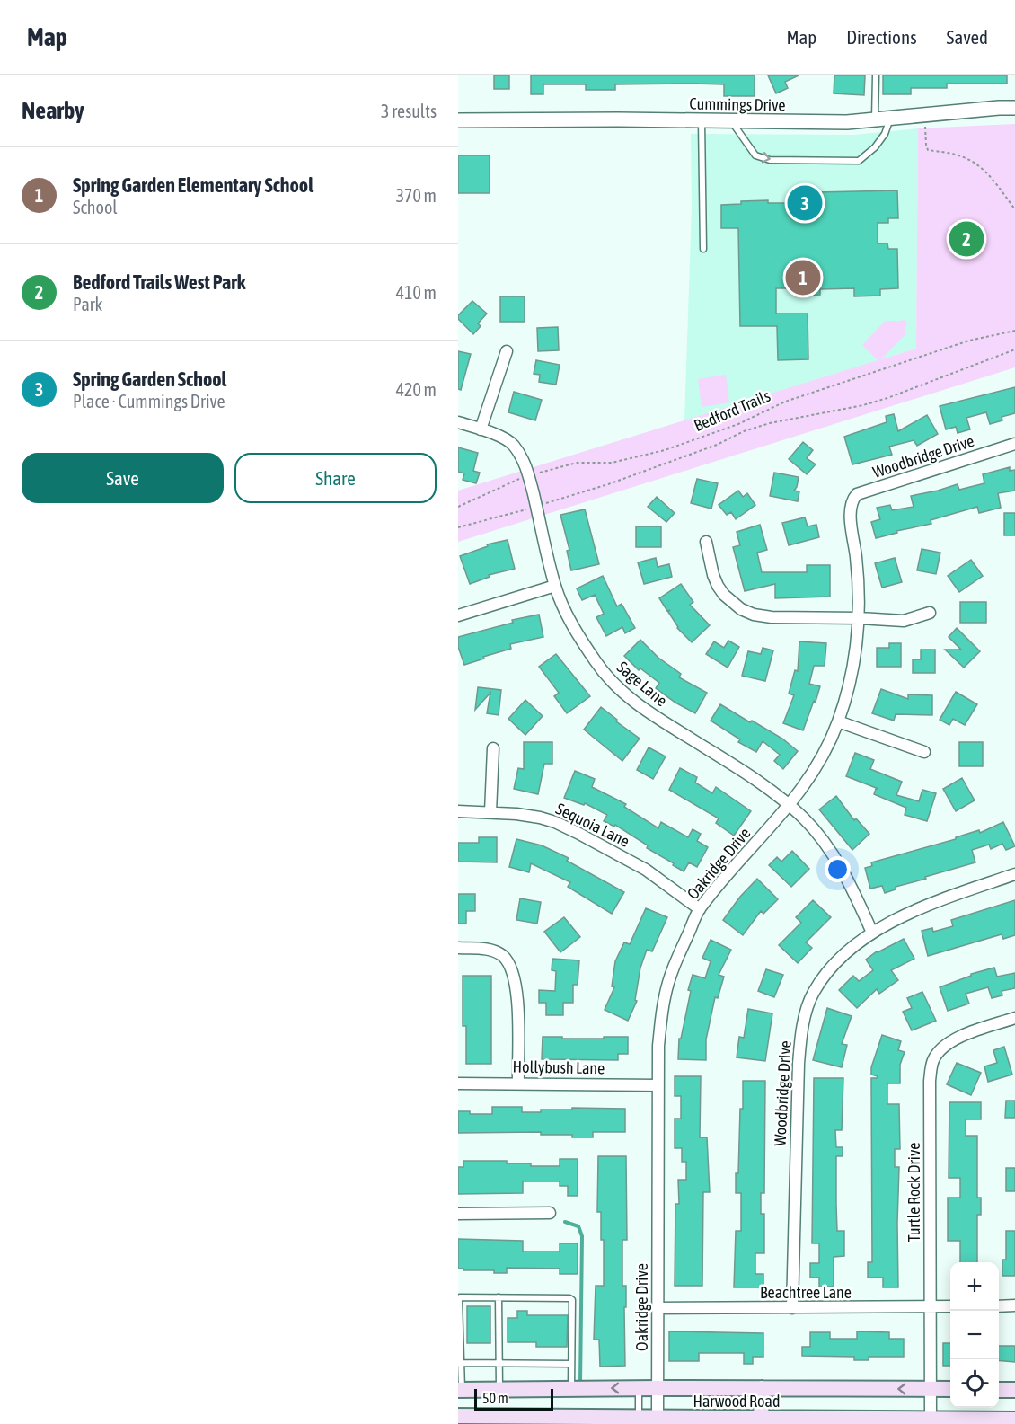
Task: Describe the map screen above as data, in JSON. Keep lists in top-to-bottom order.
{
  "streets": {
    "main road": ["Harwood Road"],
    "street": [
      "Cummings Drive",
      "Woodbridge Drive",
      "Sage Lane",
      "Sequoia Lane",
      "Oakridge Drive",
      "Hollybush Lane",
      "Turtle Rock Drive",
      "Beachtree Lane"
    ],
    "path": ["Bedford Trails"]
  },
  "crossings": [
    ["Bedford Trails", "Sage Lane"],
    ["Woodbridge Drive", "Sage Lane"],
    ["Woodbridge Drive", "Oakridge Drive"],
    ["Woodbridge Drive", "Beachtree Lane"],
    ["Sage Lane", "Oakridge Drive"],
    ["Sequoia Lane", "Oakridge Drive"],
    ["Oakridge Drive", "Hollybush Lane"],
    ["Oakridge Drive", "Beachtree Lane"],
    ["Oakridge Drive", "Harwood Road"],
    ["Turtle Rock Drive", "Beachtree Lane"],
    ["Turtle Rock Drive", "Harwood Road"]
  ],
  "scale_bar": "50 m",
  "page": {
    "header": "Map",
    "nav": ["Map", "Directions", "Saved"],
    "heading": ["Nearby", "3 results"],
    "list": [
      {
        "mark": "1",
        "name": "Spring Garden Elementary School",
        "note": "School",
        "value": "370 m"
      },
      {
        "mark": "2",
        "name": "Bedford Trails West Park",
        "note": "Park",
        "value": "410 m"
      },
      {
        "mark": "3",
        "name": "Spring Garden School",
        "note": "Place · Cummings Drive",
        "value": "420 m"
      }
    ],
    "pins": ["3", "2", "1"],
    "buttons": ["Save", "Share"],
    "map_buttons": ["+", "−"],
    "scale": "50 m"
  }
}
